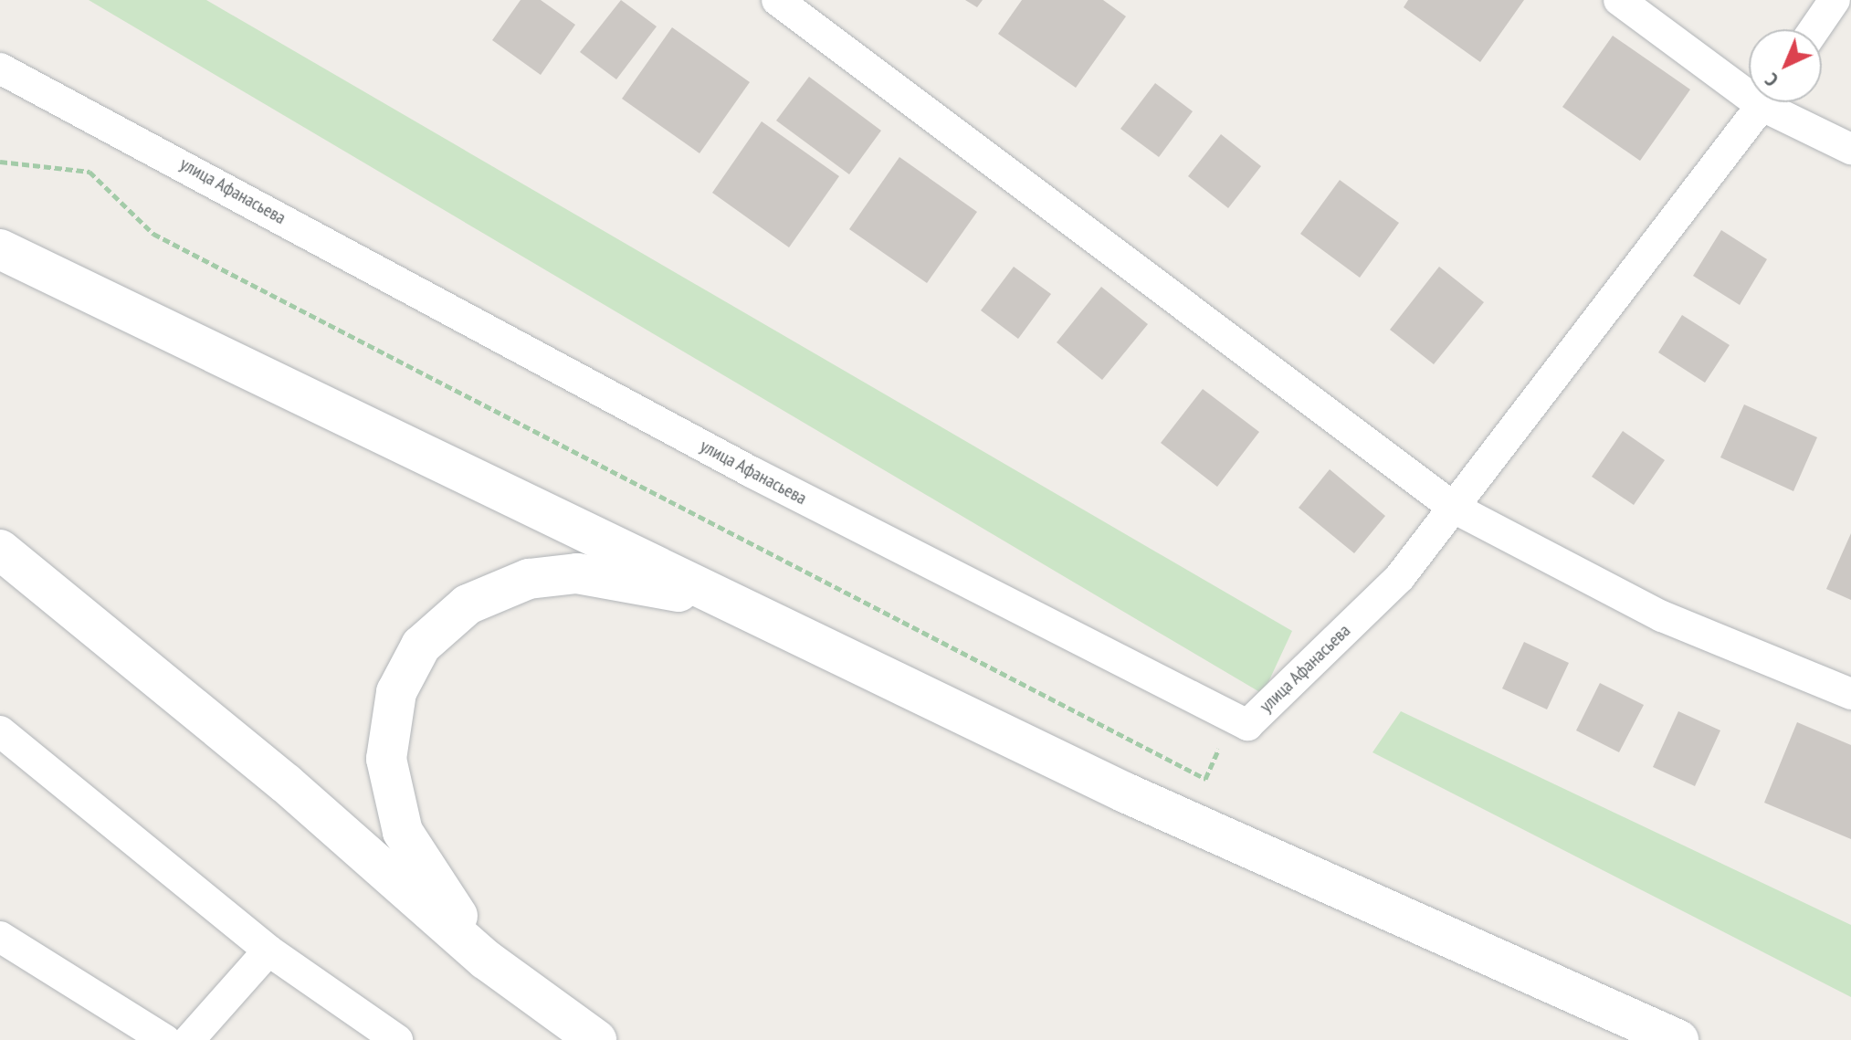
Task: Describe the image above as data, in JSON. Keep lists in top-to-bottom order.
{
  "streets": {
    "street": ["улица Афанасьева"]
  },
  "north": "bottom left"
}
